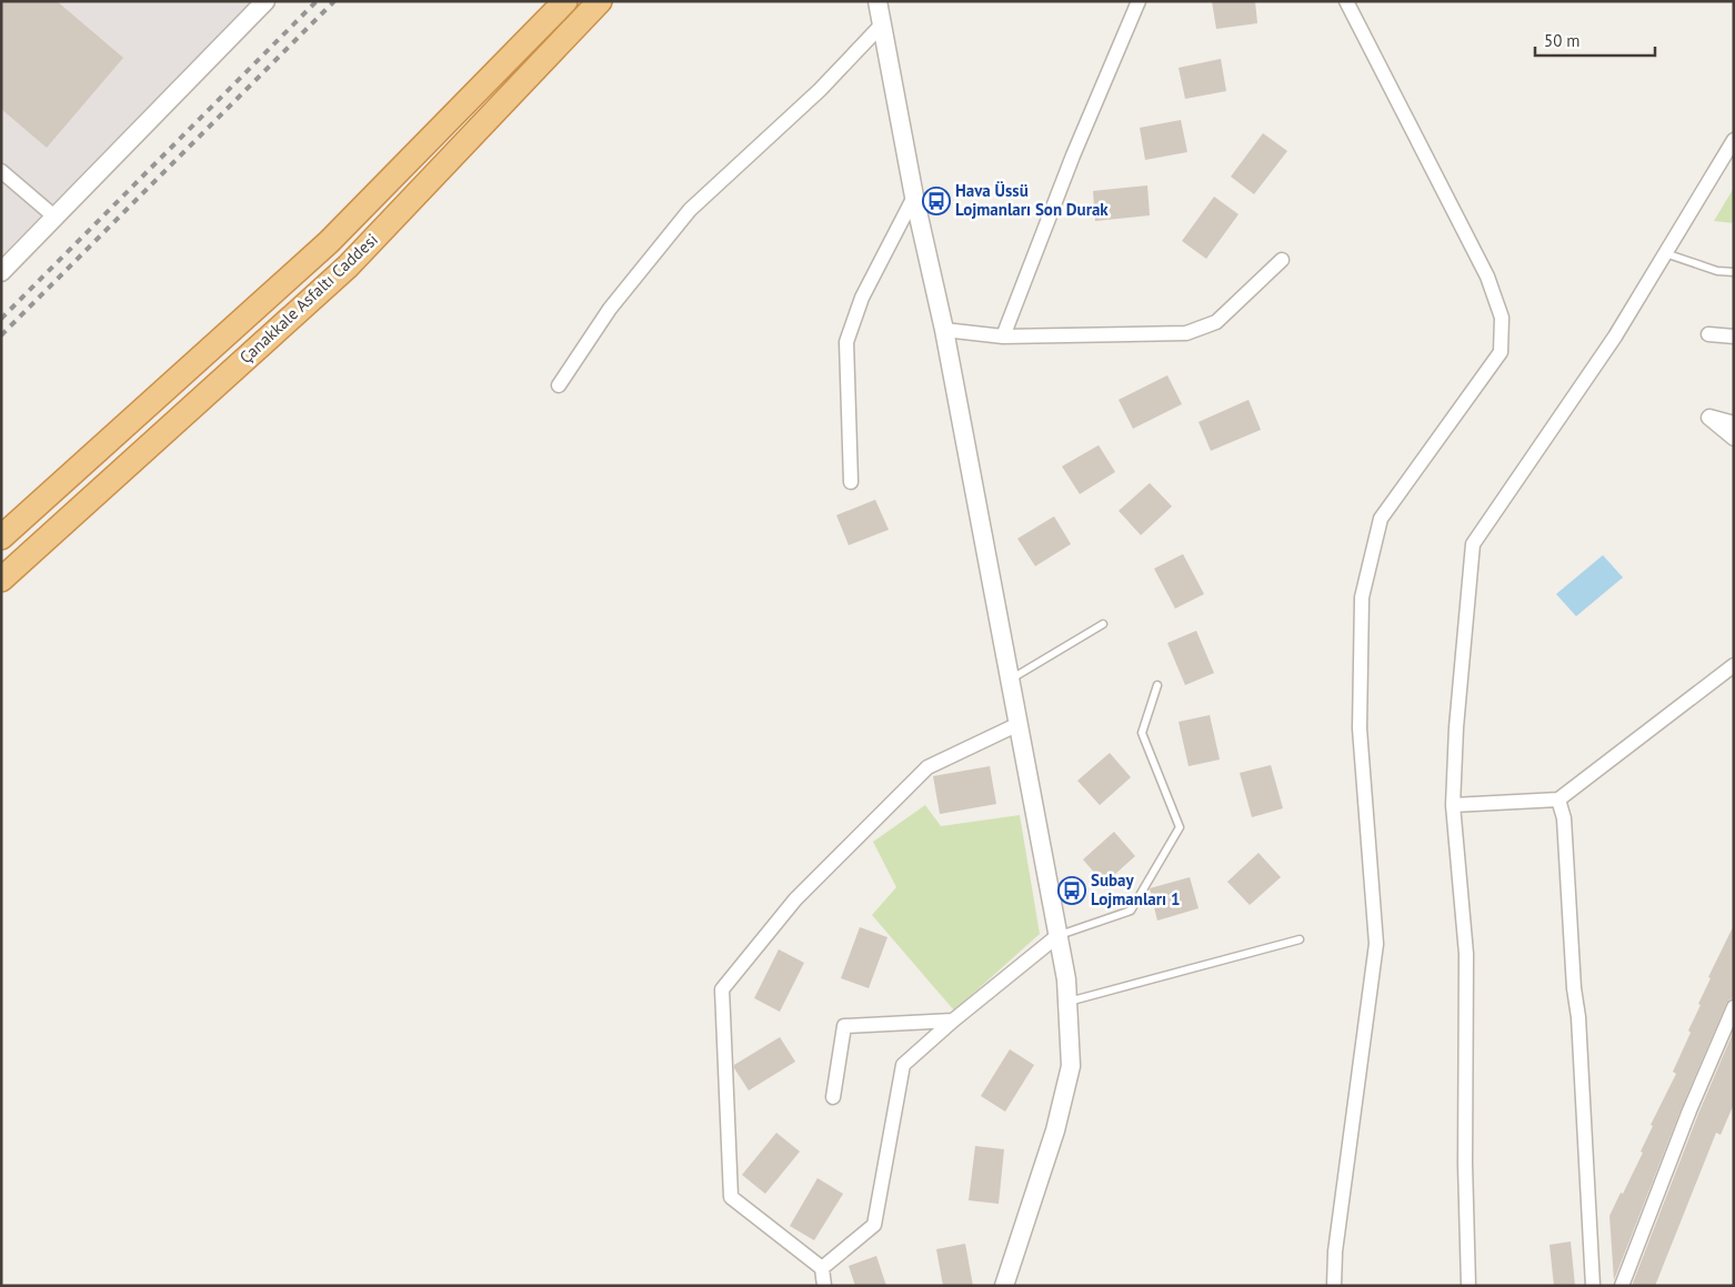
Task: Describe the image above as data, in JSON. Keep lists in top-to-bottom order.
{
  "streets": {
    "highway": ["Çanakkale Asfaltı Caddesi"]
  },
  "places": {
    "bus stop": ["Hava Üssü Lojmanları Son Durak", "Subay Lojmanları 1"]
  },
  "scale_bar": "50 m"
}
